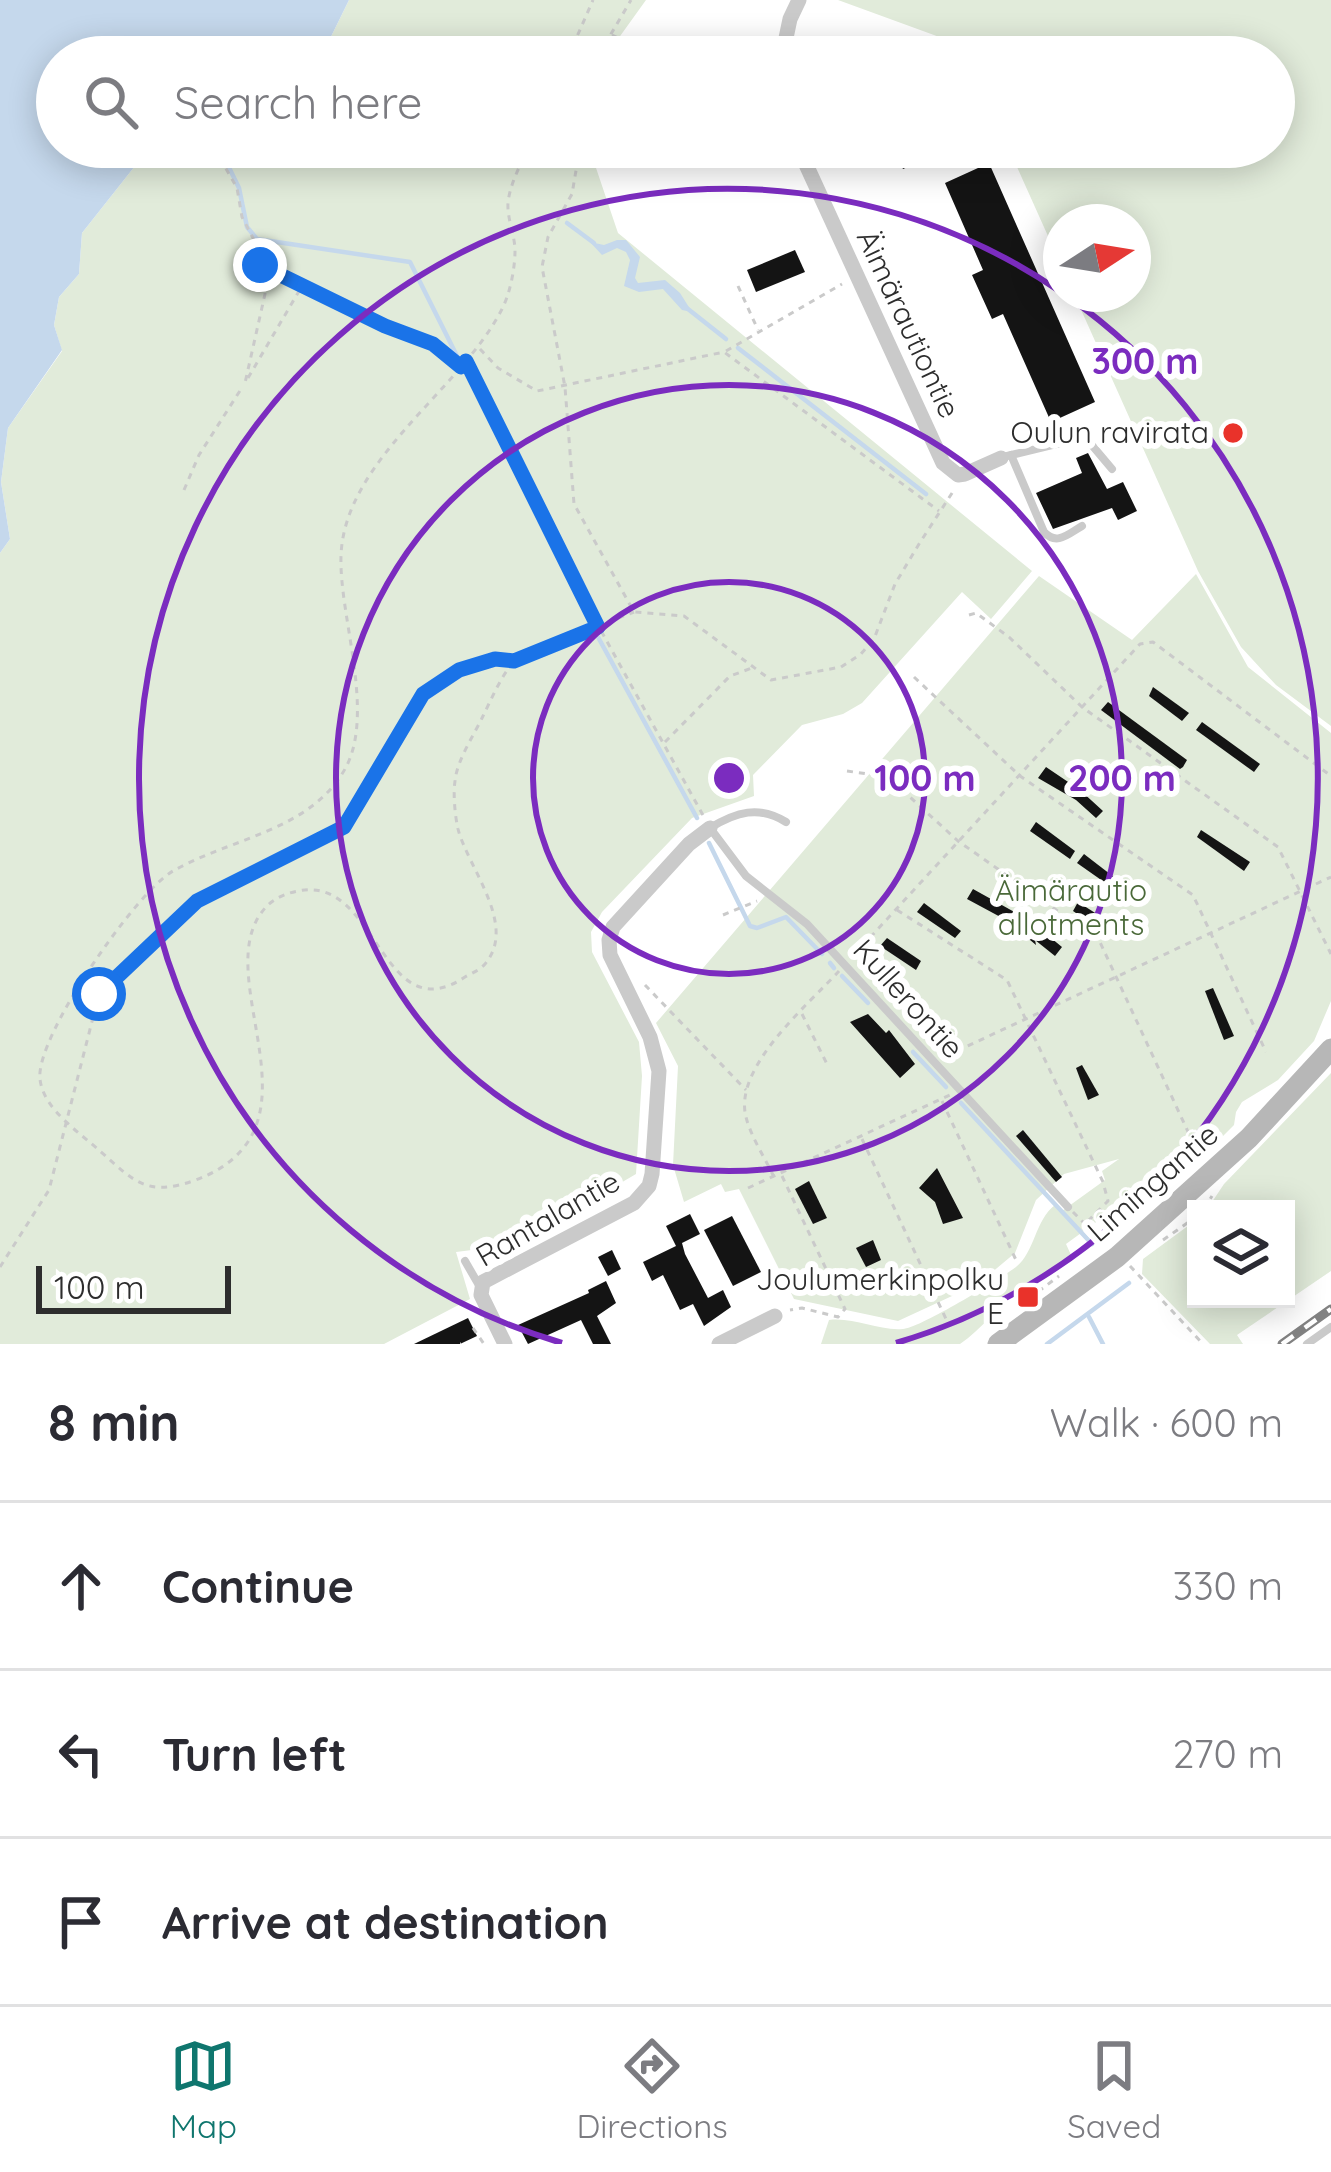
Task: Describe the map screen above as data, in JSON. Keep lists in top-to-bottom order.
{
  "streets": {
    "main road": ["Limingantie"],
    "street": ["Äimärautiontie", "Rantalantie"],
    "lane": ["Kullerontie"]
  },
  "crossings": [
    ["Kullerontie", "Rantalantie"]
  ],
  "parks": ["Äimärautio allotments"],
  "places": {
    "other": ["Oulun ravirata"],
    "transit": ["Joulumerkinpolku E"]
  },
  "scale_bar": "100 m",
  "north": "right",
  "page": {
    "search": "Search here",
    "scale": "100 m",
    "heading": ["8 min", "Walk · 600 m"],
    "list": [
      ["Continue", "330 m"],
      ["Turn left", "270 m"],
      "Arrive at destination"
    ],
    "nav": ["Map", "Directions", "Saved"]
  },
  "rings": ["300 m", "100 m", "200 m"]
}
